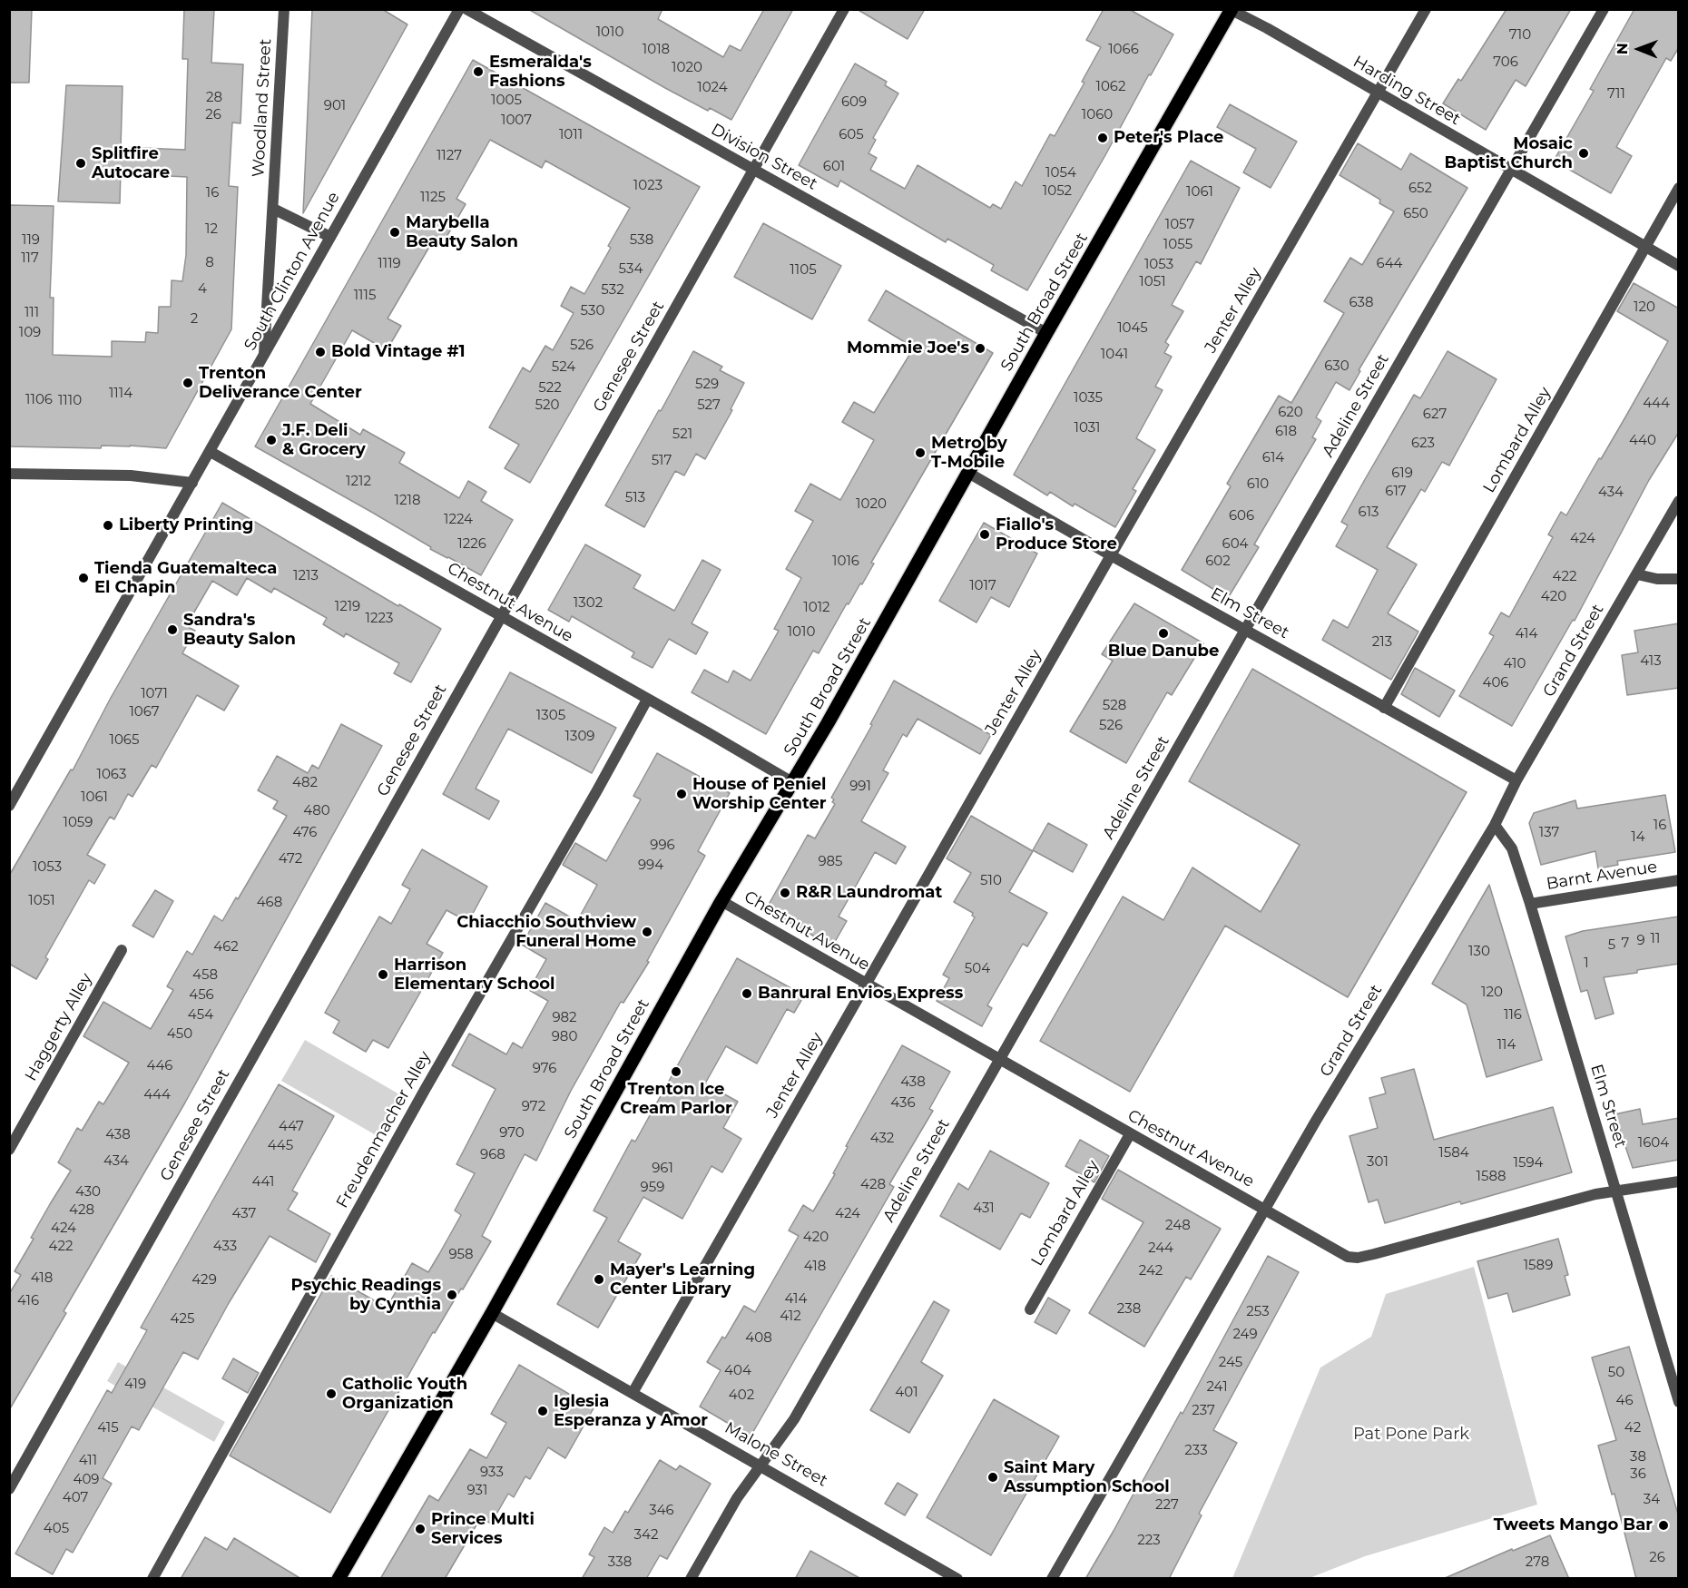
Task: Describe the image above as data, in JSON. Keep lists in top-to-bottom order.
{
  "streets": {
    "main road": ["South Broad Street"],
    "street": [
      "Harding Street",
      "Woodland Street",
      "Division Street",
      "South Clinton Avenue",
      "Jenter Alley",
      "Genesee Street",
      "Adeline Street",
      "Lombard Alley",
      "Chestnut Avenue",
      "Elm Street",
      "Grand Street",
      "Barnt Avenue",
      "Haggerty Alley",
      "Freudenmacher Alley",
      "Malone Street"
    ]
  },
  "crossings": [
    ["Harding Street", "South Broad Street"],
    ["Harding Street", "Jenter Alley"],
    ["Harding Street", "Adeline Street"],
    ["Harding Street", "Lombard Alley"],
    ["Woodland Street", "South Clinton Avenue"],
    ["Division Street", "South Broad Street"],
    ["Division Street", "Genesee Street"],
    ["South Clinton Avenue", "Chestnut Avenue"],
    ["South Broad Street", "Chestnut Avenue"],
    ["South Broad Street", "Elm Street"],
    ["South Broad Street", "Malone Street"],
    ["Jenter Alley", "Chestnut Avenue"],
    ["Jenter Alley", "Elm Street"],
    ["Jenter Alley", "Malone Street"],
    ["Genesee Street", "Chestnut Avenue"],
    ["Adeline Street", "Chestnut Avenue"],
    ["Adeline Street", "Elm Street"],
    ["Adeline Street", "Malone Street"],
    ["Lombard Alley", "Chestnut Avenue"],
    ["Lombard Alley", "Elm Street"],
    ["Chestnut Avenue", "Elm Street"],
    ["Chestnut Avenue", "Grand Street"],
    ["Chestnut Avenue", "Freudenmacher Alley"],
    ["Elm Street", "Grand Street"],
    ["Elm Street", "Barnt Avenue"]
  ],
  "parks": ["Pat Pone Park"],
  "places": [
    "Esmeralda's Fashions",
    "Peter's Place",
    "Mosaic Baptist Church",
    "Splitfire Autocare",
    "Marybella Beauty Salon",
    "Mommie Joe's",
    "Bold Vintage #1",
    "Trenton Deliverance Center",
    "J.F. Deli & Grocery",
    "Metro by T-Mobile",
    "Liberty Printing",
    "Fiallo's Produce Store",
    "Tienda Guatemalteca El Chapin",
    "Sandra's Beauty Salon",
    "Blue Danube",
    "House of Peniel Worship Center",
    "R&R Laundromat",
    "Chiacchio Southview Funeral Home",
    "Harrison Elementary School",
    "Banrural Envios Express",
    "Trenton Ice Cream Parlor",
    "Mayer's Learning Center Library",
    "Psychic Readings by Cynthia",
    "Catholic Youth Organization",
    "Iglesia Esperanza y Amor",
    "Saint Mary Assumption School",
    "Tweets Mango Bar",
    "Prince Multi Services"
  ],
  "house_numbers": [
    "1010",
    "710",
    "1018",
    "1066",
    "706",
    "1020",
    "1062",
    "1024",
    "711",
    "28",
    "1005",
    "609",
    "901",
    "26",
    "1060",
    "1007",
    "1011",
    "605",
    "1127",
    "601",
    "1054",
    "1023",
    "652",
    "1052",
    "1061",
    "16",
    "1125",
    "650",
    "1057",
    "12",
    "119",
    "538",
    "1055",
    "117",
    "8",
    "1119",
    "644",
    "1053",
    "534",
    "1105",
    "1051",
    "4",
    "532",
    "1115",
    "638",
    "120",
    "530",
    "111",
    "2",
    "1045",
    "109",
    "526",
    "1041",
    "630",
    "524",
    "529",
    "522",
    "1114",
    "1035",
    "1106",
    "1110",
    "444",
    "520",
    "527",
    "620",
    "627",
    "1031",
    "618",
    "521",
    "440",
    "623",
    "614",
    "517",
    "619",
    "1212",
    "610",
    "617",
    "434",
    "513",
    "1218",
    "1020",
    "613",
    "606",
    "1224",
    "424",
    "1226",
    "604",
    "1016",
    "602",
    "1213",
    "422",
    "1017",
    "420",
    "1302",
    "1219",
    "1012",
    "1223",
    "1010",
    "414",
    "213",
    "413",
    "410",
    "406",
    "1071",
    "528",
    "1067",
    "1305",
    "526",
    "1309",
    "1065",
    "1063",
    "482",
    "991",
    "1061",
    "480",
    "1059",
    "16",
    "476",
    "137",
    "14",
    "996",
    "472",
    "985",
    "994",
    "1053",
    "510",
    "1051",
    "468",
    "11",
    "9",
    "7",
    "5",
    "462",
    "130",
    "1",
    "504",
    "458",
    "120",
    "456",
    "454",
    "116",
    "982",
    "450",
    "980",
    "114",
    "446",
    "976",
    "438",
    "444",
    "436",
    "972",
    "447",
    "970",
    "438",
    "432",
    "1604",
    "445",
    "1584",
    "968",
    "434",
    "301",
    "1594",
    "961",
    "1588",
    "441",
    "428",
    "959",
    "430",
    "431",
    "428",
    "437",
    "424",
    "248",
    "424",
    "420",
    "422",
    "433",
    "244",
    "958",
    "1589",
    "418",
    "242",
    "418",
    "429",
    "414",
    "416",
    "238",
    "253",
    "412",
    "425",
    "249",
    "408",
    "245",
    "404",
    "50",
    "419",
    "241",
    "401",
    "402",
    "46",
    "237",
    "415",
    "42",
    "233",
    "38",
    "411",
    "933",
    "36",
    "409",
    "931",
    "407",
    "34",
    "227",
    "346",
    "405",
    "342",
    "223",
    "26",
    "338",
    "278"
  ],
  "north": "left"
}
